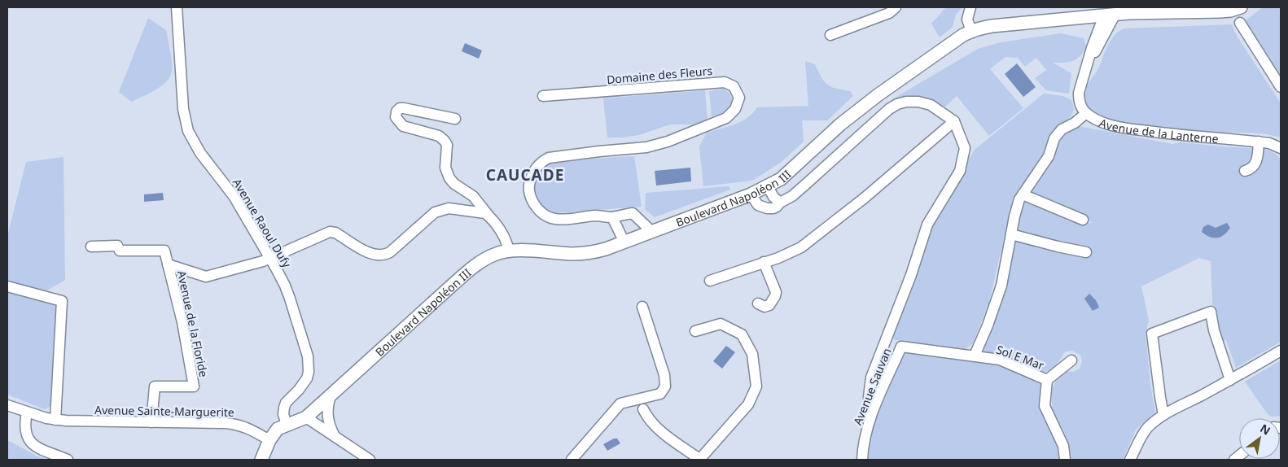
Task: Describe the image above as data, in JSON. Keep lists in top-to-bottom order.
{
  "streets": {
    "main road": ["Boulevard Napoléon III"],
    "street": [
      "Domaine des Fleurs",
      "Avenue de la Lanterne",
      "Avenue Raoul Dufy",
      "Avenue de la Floride",
      "Sol E Mar",
      "Avenue Sauvan",
      "Avenue Sainte-Marguerite"
    ]
  },
  "crossings": [
    ["Domaine des Fleurs", "Boulevard Napoléon III"],
    ["Avenue de la Lanterne", "Boulevard Napoléon III"],
    ["Boulevard Napoléon III", "Avenue Raoul Dufy"],
    ["Boulevard Napoléon III", "Avenue Sainte-Marguerite"],
    ["Avenue Raoul Dufy", "Avenue de la Floride"],
    ["Avenue de la Floride", "Avenue Sainte-Marguerite"],
    ["Sol E Mar", "Avenue Sauvan"]
  ],
  "districts": ["CAUCADE"],
  "north": "top right"
}
